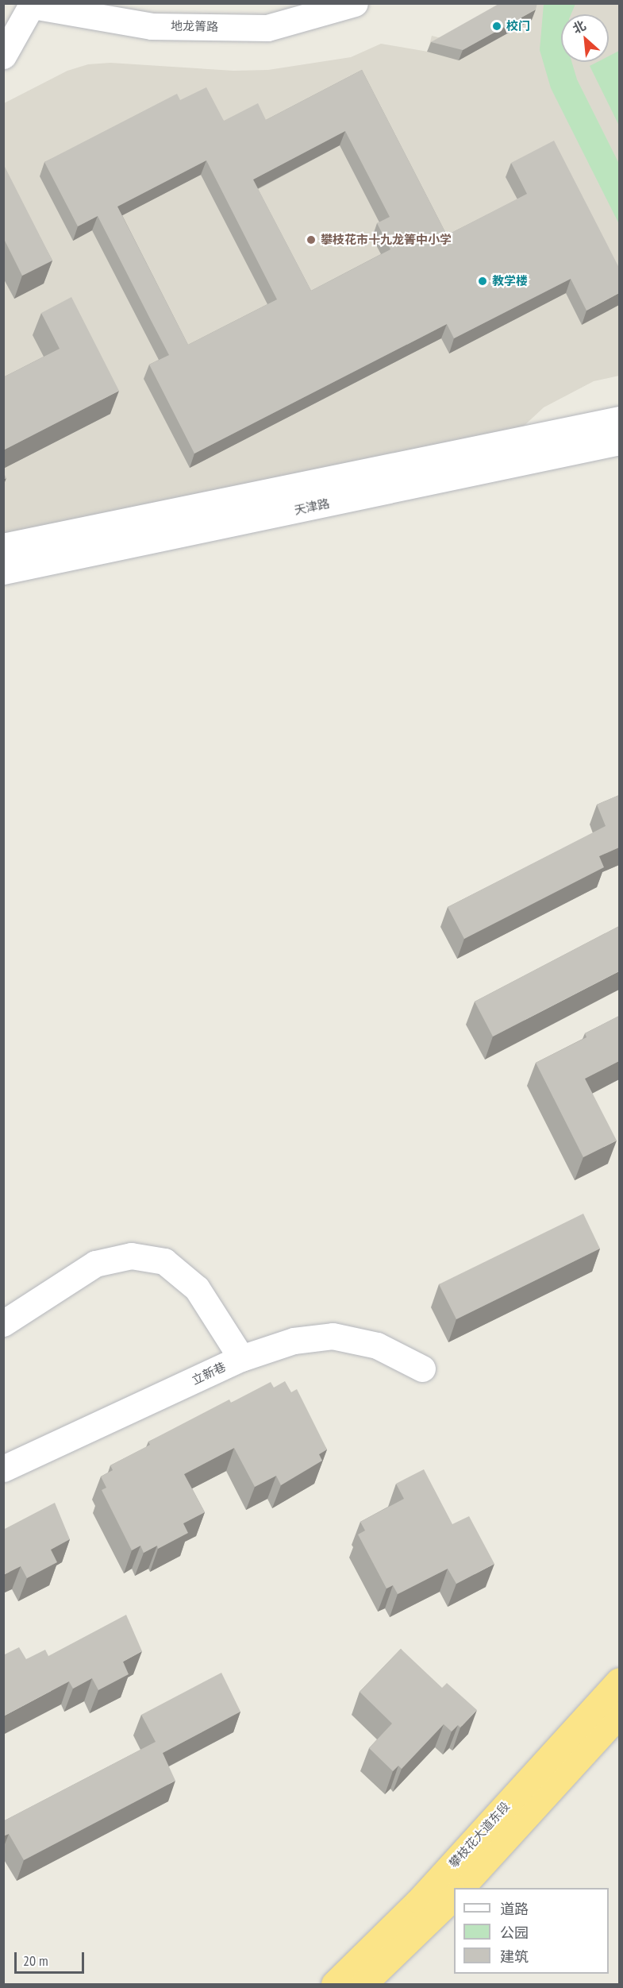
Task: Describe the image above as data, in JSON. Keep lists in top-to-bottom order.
{
  "streets": {
    "highway": ["攀枝花大道东段"],
    "main road": ["地龙箐路", "天津路", "立新巷"]
  },
  "places": ["校门", "攀枝花市十九龙箐中小学", "教学楼"],
  "legend": ["道路", "公园", "建筑"],
  "scale_bar": "20 m",
  "north": "top left"
}
